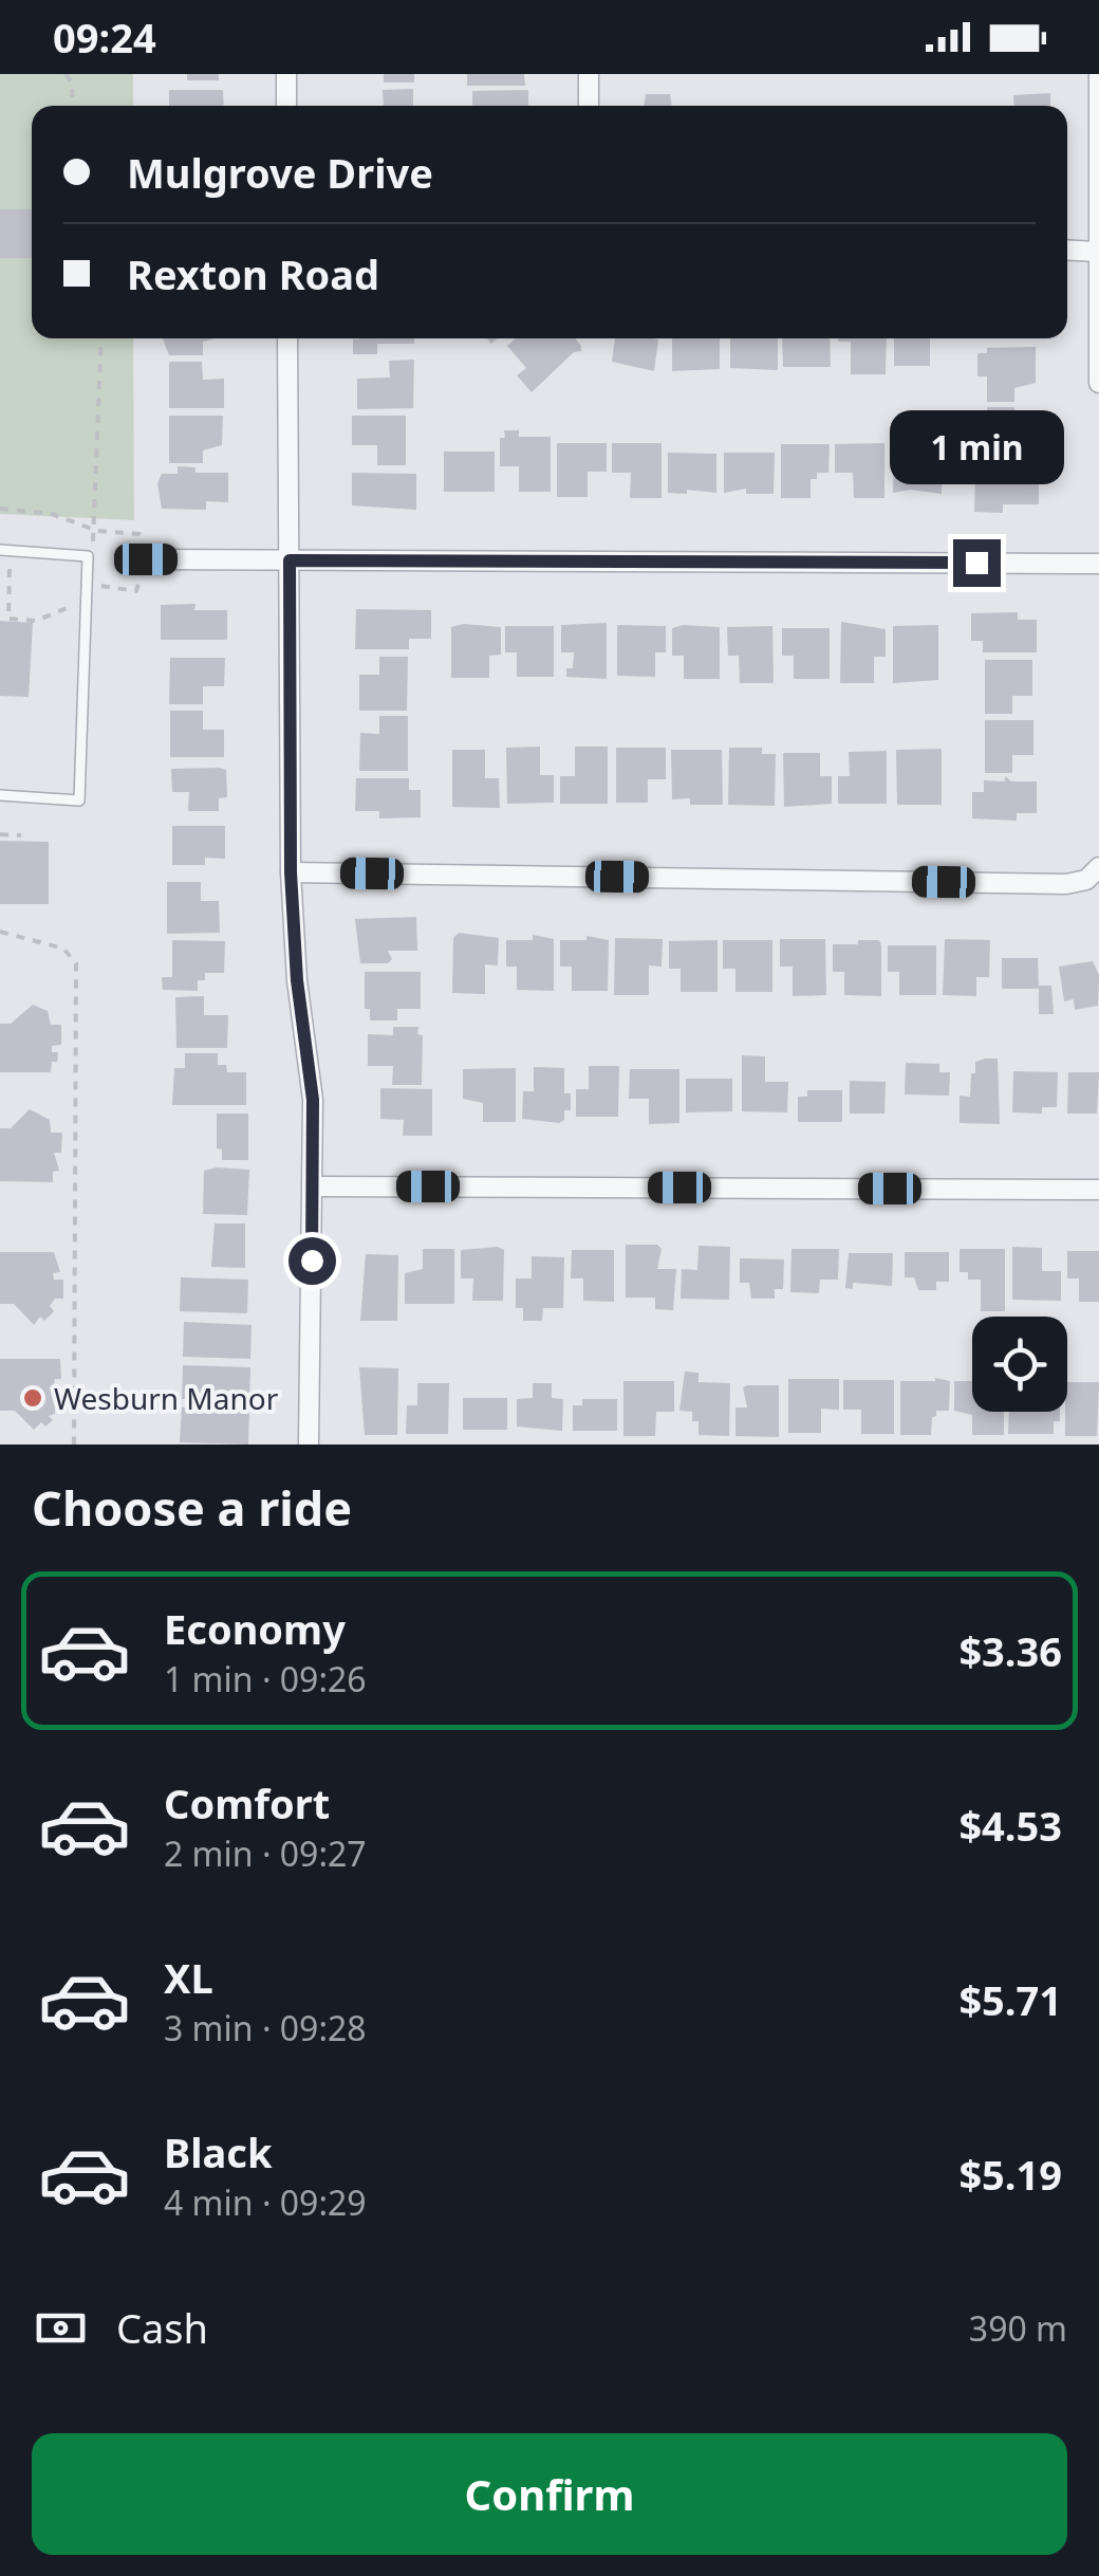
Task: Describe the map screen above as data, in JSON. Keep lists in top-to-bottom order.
{
  "places": ["Wesburn Manor"],
  "page": {
    "status": "09:24",
    "banner": ["Mulgrove Drive", "Rexton Road"],
    "bubble": "1 min",
    "heading": "Choose a ride",
    "list": [
      {
        "name": "Economy",
        "note": "1 min · 09:26",
        "value": "$3.36"
      },
      {
        "name": "Comfort",
        "note": "2 min · 09:27",
        "value": "$4.53"
      },
      {
        "name": "XL",
        "note": "3 min · 09:28",
        "value": "$5.71"
      },
      {
        "name": "Black",
        "note": "4 min · 09:29",
        "value": "$5.19"
      }
    ],
    "pay": ["Cash", "390 m"],
    "buttons": "Confirm"
  }
}
